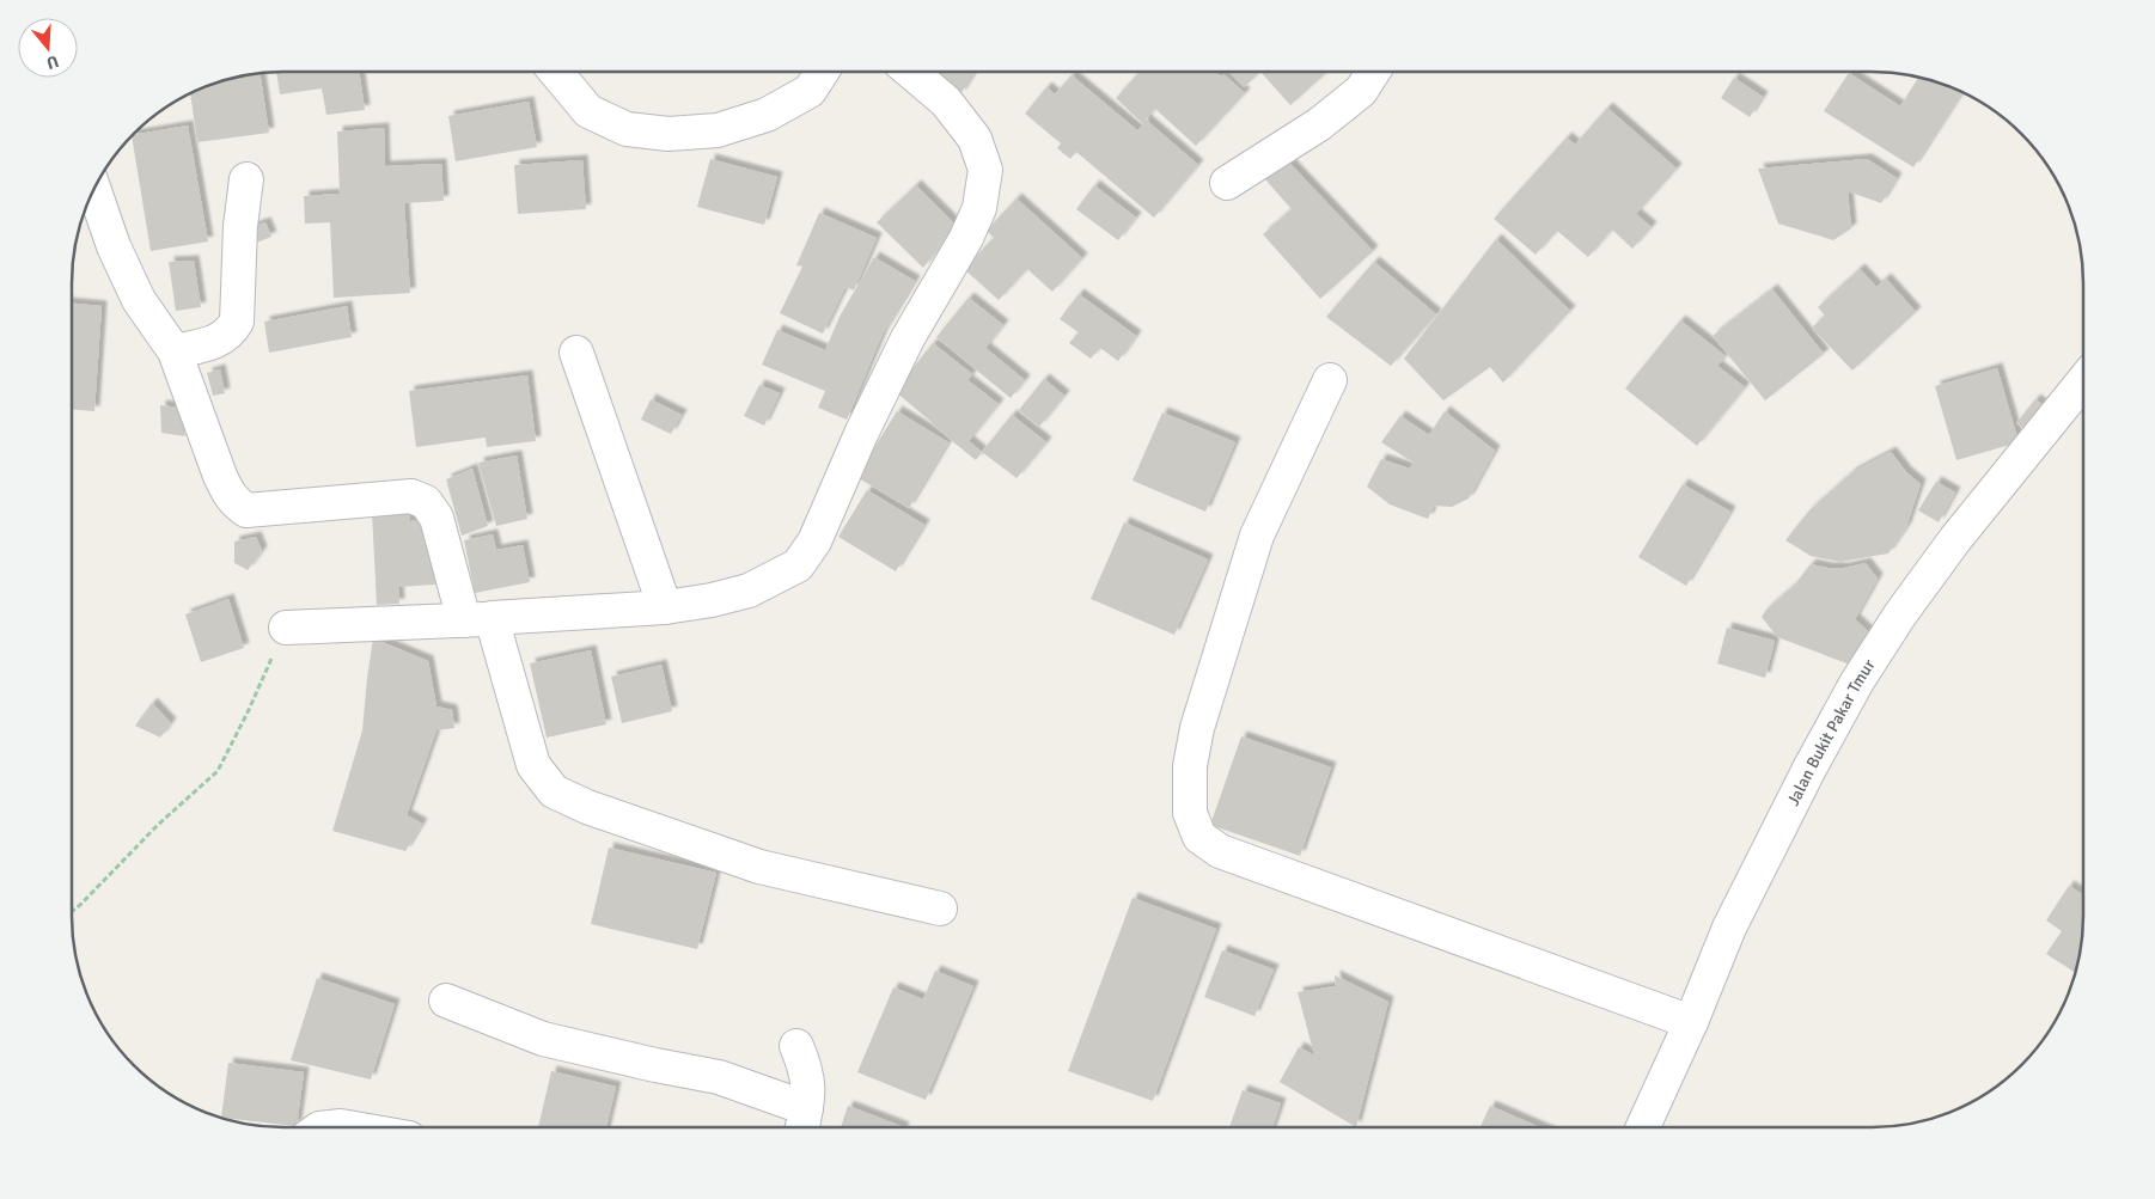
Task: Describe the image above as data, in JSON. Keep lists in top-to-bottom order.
{
  "streets": {
    "street": ["Jalan Bukit Pakar Tmur"]
  },
  "north": "bottom"
}
